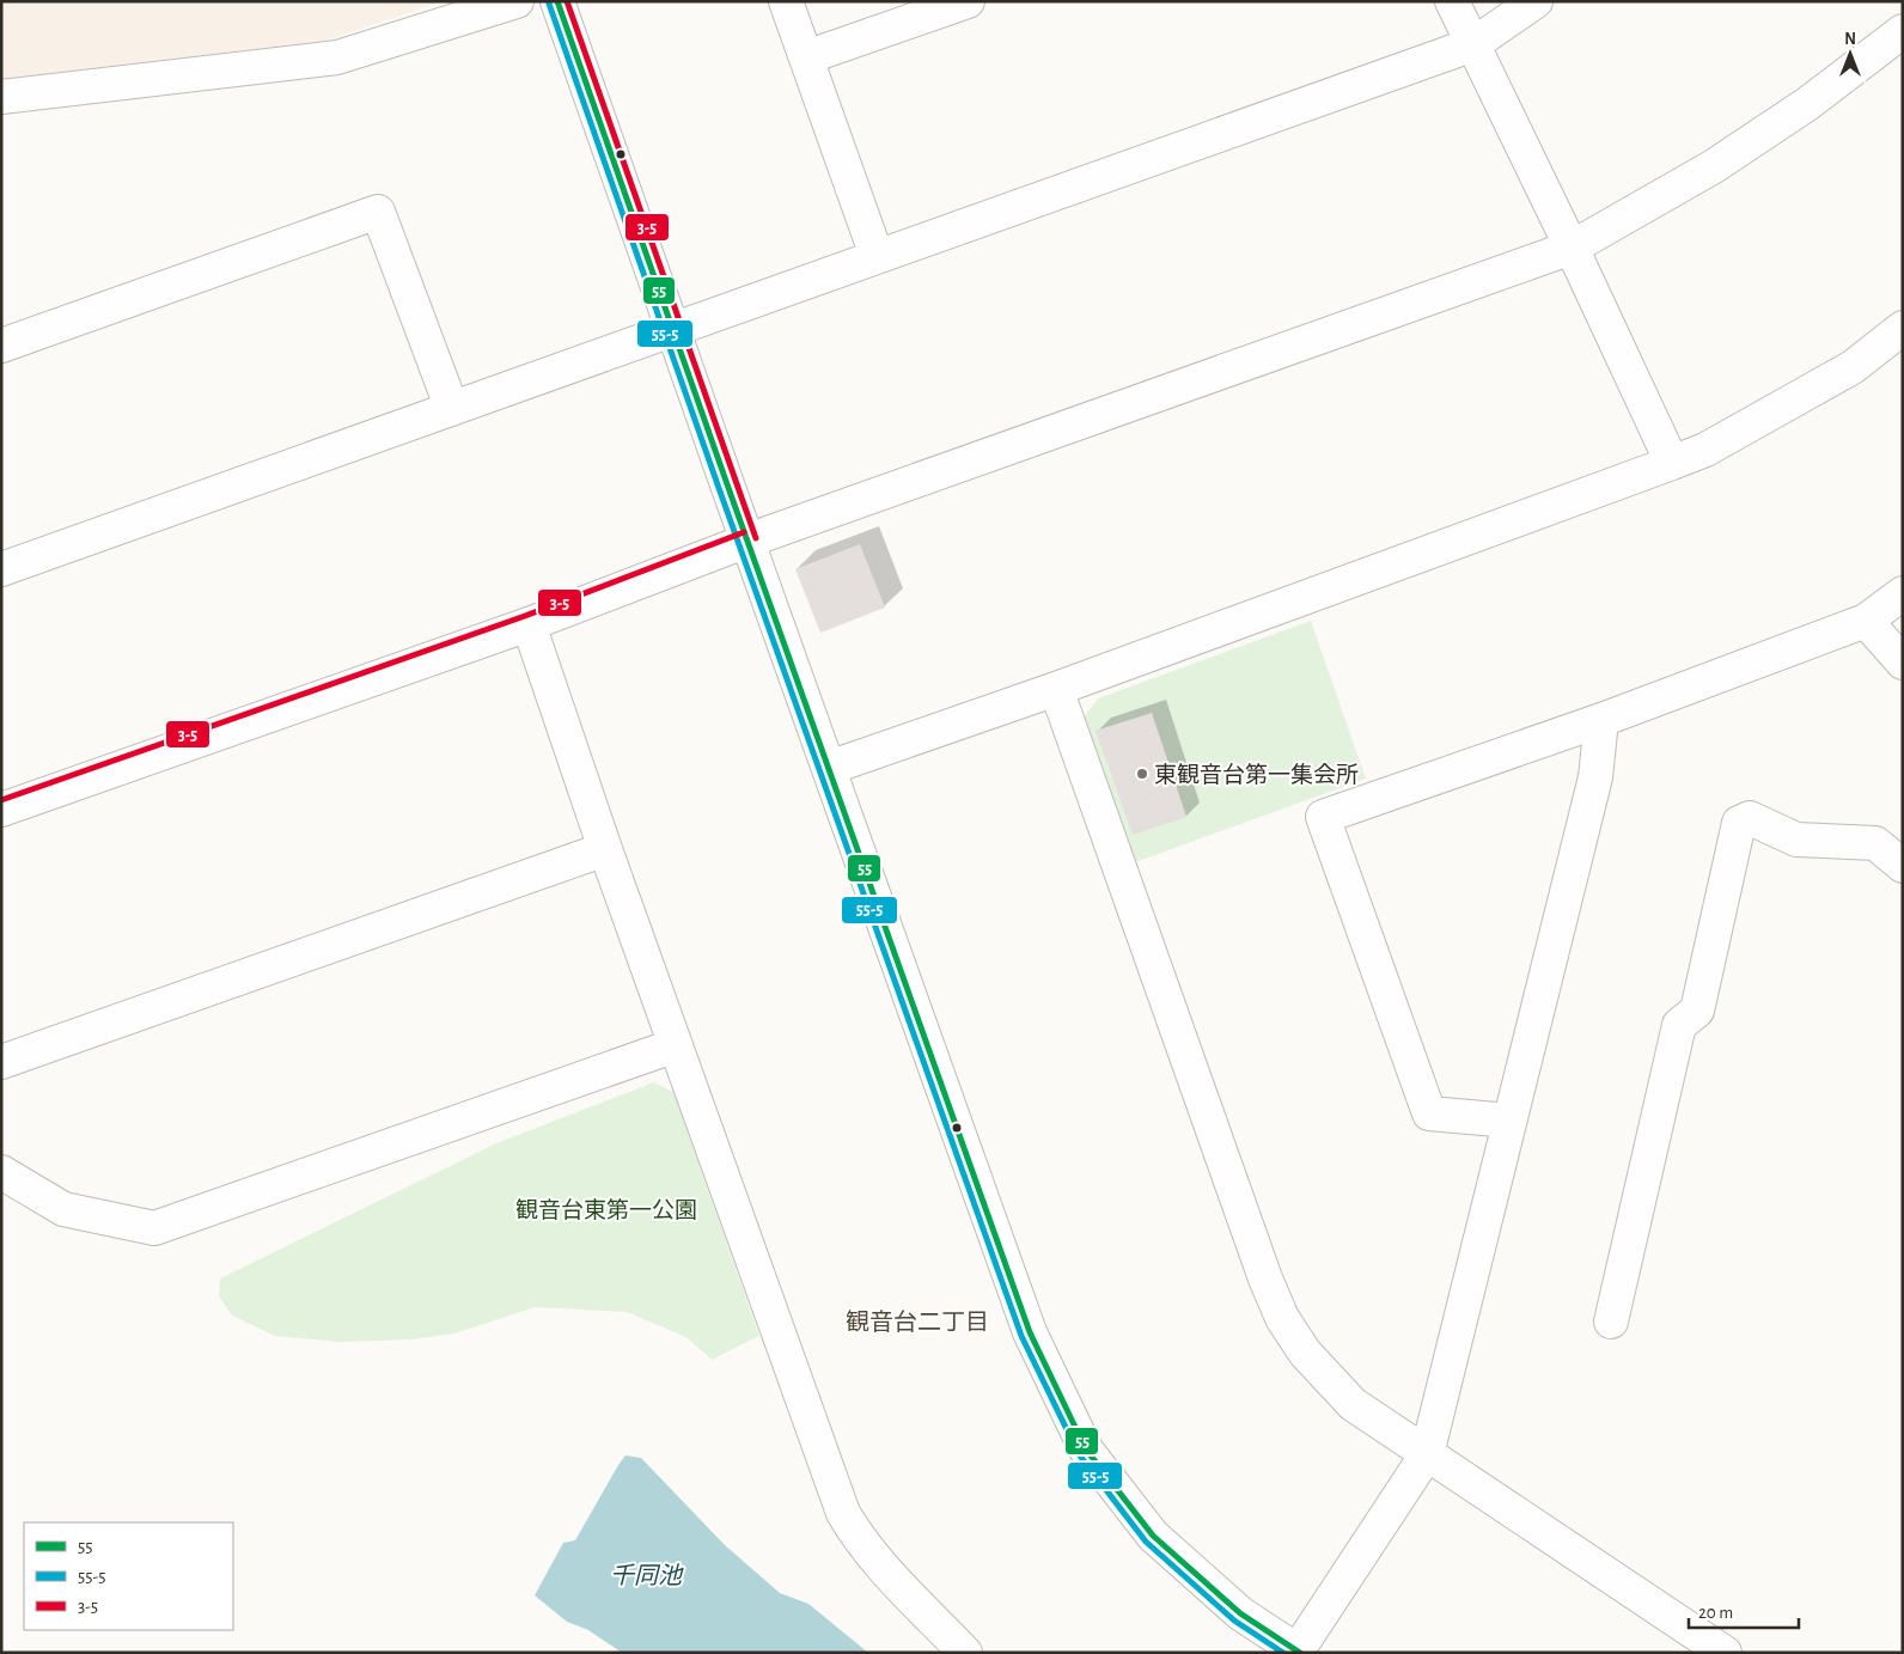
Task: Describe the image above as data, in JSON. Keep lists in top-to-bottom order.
{
  "districts": ["観音台二丁目"],
  "water": ["千同池"],
  "parks": ["観音台東第一公園"],
  "places": ["東観音台第一集会所"],
  "lines": ["transit line 55", "transit line 3-5", "transit line 55-5"],
  "legend": ["55", "55-5", "3-5"],
  "scale_bar": "20 m",
  "north": "top"
}
